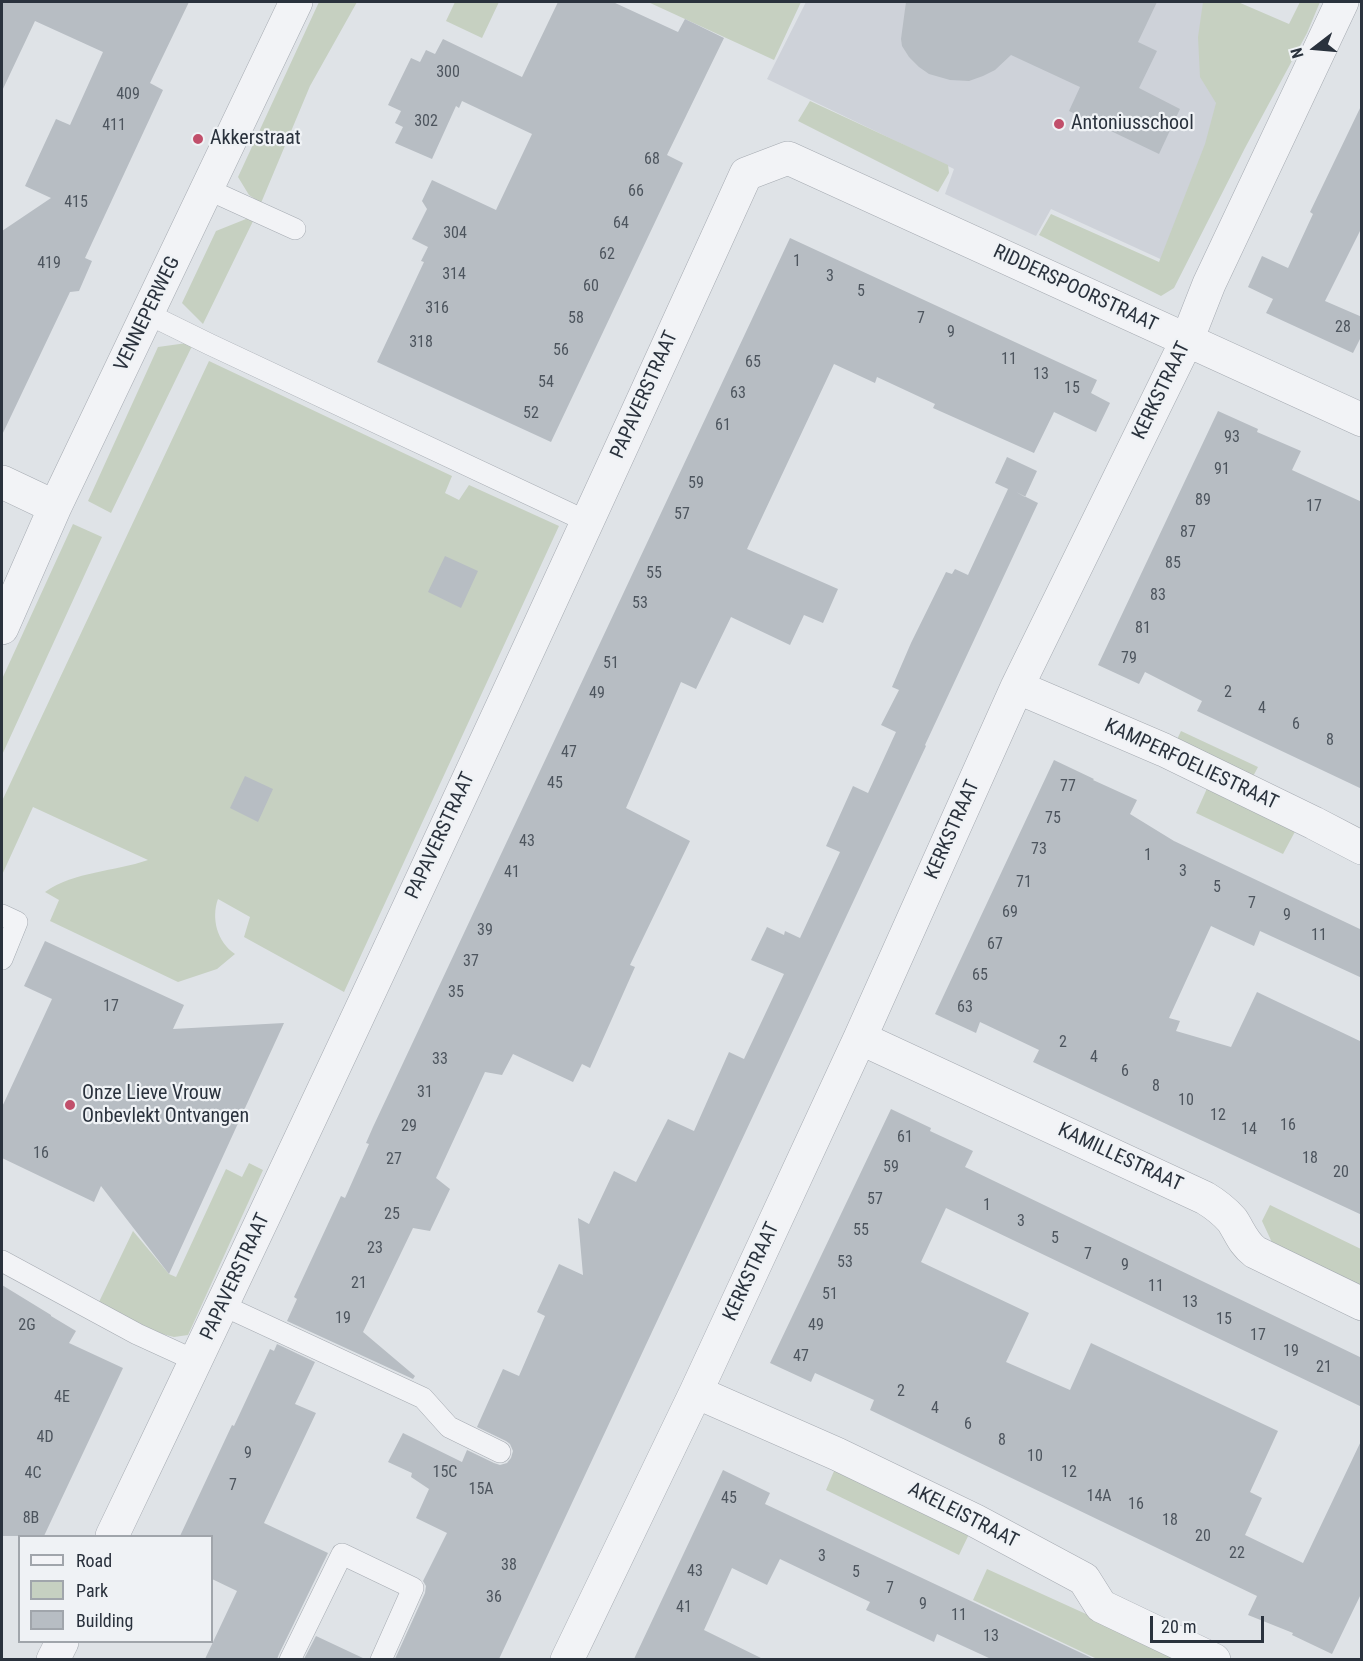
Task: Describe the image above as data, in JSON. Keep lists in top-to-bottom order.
{
  "streets": {
    "street": [
      "RIDDERSPOORSTRAAT",
      "VENNEPERWEG",
      "KERKSTRAAT",
      "PAPAVERSTRAAT",
      "KAMPERFOELIESTRAAT",
      "KAMILLESTRAAT",
      "AKELEISTRAAT"
    ]
  },
  "crossings": [
    ["RIDDERSPOORSTRAAT", "KERKSTRAAT"],
    ["RIDDERSPOORSTRAAT", "PAPAVERSTRAAT"],
    ["KERKSTRAAT", "KAMPERFOELIESTRAAT"],
    ["KERKSTRAAT", "KAMILLESTRAAT"],
    ["KERKSTRAAT", "AKELEISTRAAT"]
  ],
  "places": ["Antoniusschool", "Akkerstraat", "Onze Lieve Vrouw Onbevlekt Ontvangen"],
  "house_numbers": [
    "300",
    "409",
    "302",
    "411",
    "68",
    "66",
    "415",
    "64",
    "304",
    "62",
    "1",
    "419",
    "314",
    "3",
    "60",
    "5",
    "316",
    "58",
    "7",
    "28",
    "9",
    "318",
    "56",
    "11",
    "65",
    "13",
    "54",
    "15",
    "63",
    "52",
    "61",
    "93",
    "91",
    "59",
    "89",
    "17",
    "57",
    "87",
    "85",
    "55",
    "83",
    "53",
    "81",
    "79",
    "51",
    "2",
    "49",
    "4",
    "6",
    "8",
    "47",
    "45",
    "77",
    "75",
    "43",
    "73",
    "1",
    "3",
    "41",
    "71",
    "5",
    "7",
    "69",
    "9",
    "39",
    "11",
    "67",
    "37",
    "65",
    "35",
    "17",
    "63",
    "2",
    "4",
    "33",
    "6",
    "8",
    "31",
    "10",
    "12",
    "16",
    "29",
    "14",
    "61",
    "16",
    "18",
    "27",
    "59",
    "20",
    "57",
    "1",
    "25",
    "3",
    "55",
    "5",
    "23",
    "7",
    "53",
    "9",
    "21",
    "11",
    "51",
    "13",
    "19",
    "15",
    "2G",
    "49",
    "17",
    "19",
    "47",
    "21",
    "2",
    "4E",
    "4",
    "6",
    "4D",
    "8",
    "9",
    "10",
    "15C",
    "12",
    "4C",
    "7",
    "15A",
    "14A",
    "45",
    "16",
    "8B",
    "18",
    "20",
    "22",
    "3",
    "38",
    "43",
    "5",
    "7",
    "36",
    "9",
    "41",
    "11",
    "13"
  ],
  "legend": ["Road", "Park", "Building"],
  "scale_bar": "20 m",
  "north": "left"
}
